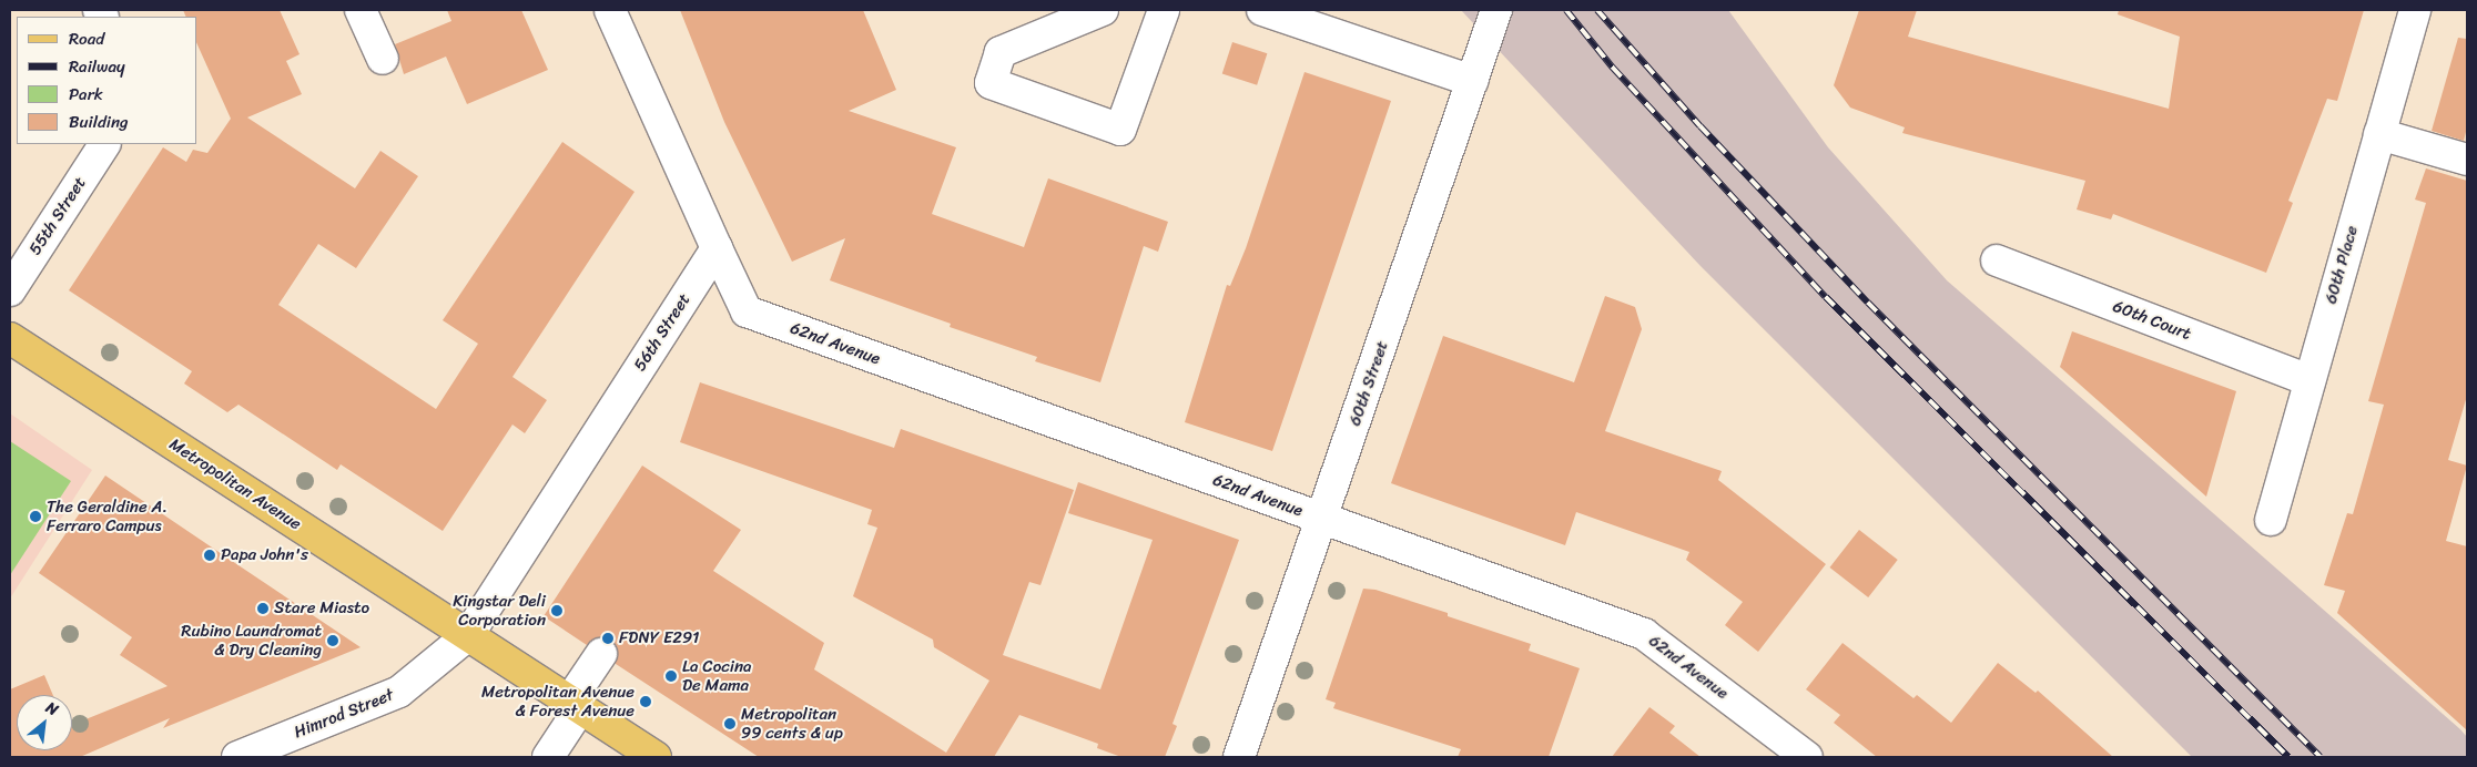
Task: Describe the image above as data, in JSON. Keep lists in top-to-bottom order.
{
  "streets": {
    "main road": ["Metropolitan Avenue"],
    "street": [
      "55th Street",
      "60th Place",
      "60th Court",
      "56th Street",
      "62nd Avenue",
      "60th Street",
      "Himrod Street"
    ]
  },
  "crossings": [
    ["60th Place", "60th Court"],
    ["56th Street", "62nd Avenue"],
    ["56th Street", "Metropolitan Avenue"],
    ["56th Street", "Himrod Street"],
    ["62nd Avenue", "60th Street"],
    ["Metropolitan Avenue", "Himrod Street"]
  ],
  "places": [
    "The Geraldine A. Ferraro Campus",
    "Papa John's",
    "Stare Miasto",
    "Kingstar Deli Corporation",
    "FDNY E291",
    "Rubino Laundromat & Dry Cleaning",
    "La Cocina De Mama",
    "Metropolitan Avenue & Forest Avenue",
    "Metropolitan 99 cents & up"
  ],
  "legend": [
    "Road",
    "Railway",
    "Park",
    "Building"
  ],
  "north": "top right"
}
